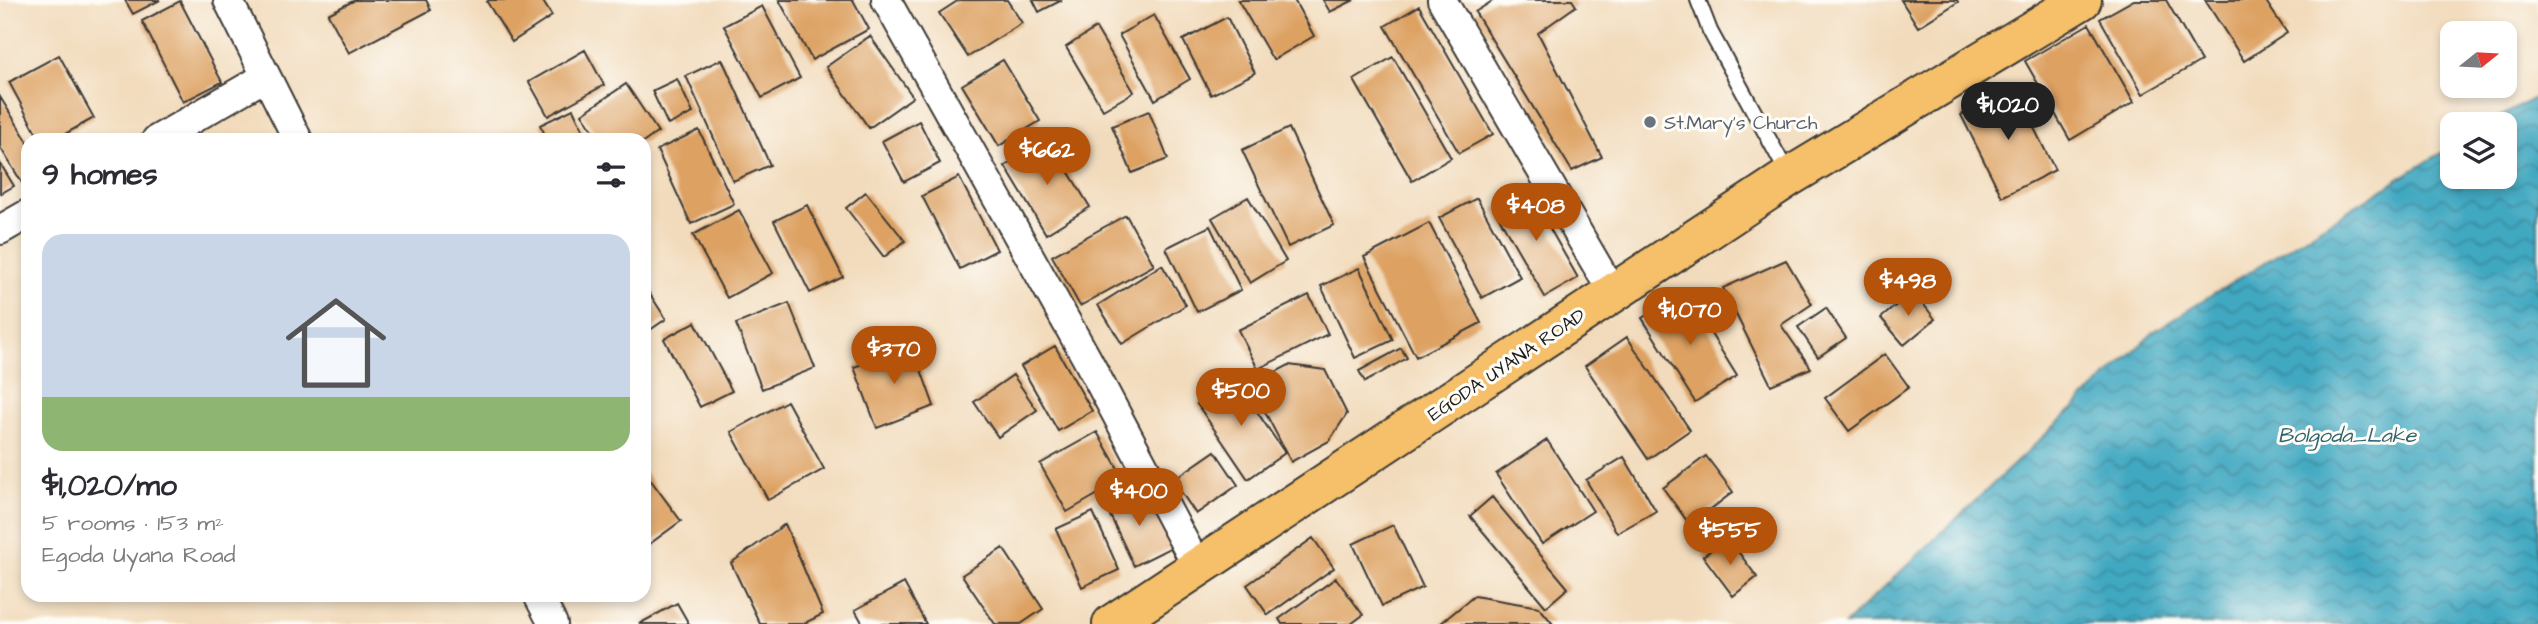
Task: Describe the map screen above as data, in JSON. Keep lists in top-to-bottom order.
{
  "streets": {
    "main road": ["EGODA UYANA ROAD"]
  },
  "water": ["Bolgoda_Lake"],
  "places": ["St.Mary's Church"],
  "north": "right",
  "page": {
    "price": [
      "$1,020",
      "$662",
      "$408",
      "$498",
      "$1,070",
      "$370",
      "$500",
      "$400",
      "$555"
    ],
    "heading": "9 homes",
    "list": [
      {
        "name": "$1,020/mo",
        "note": "5 rooms · 153 m² · Egoda Uyana Road"
      }
    ]
  }
}
